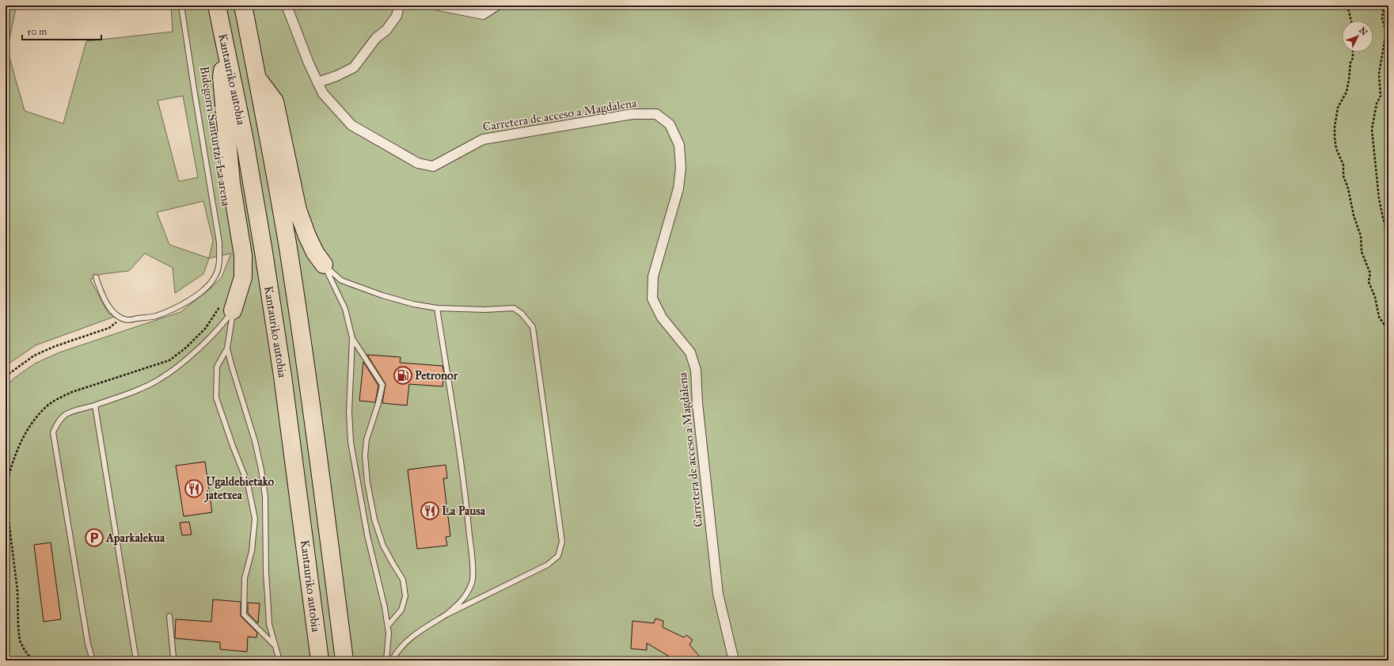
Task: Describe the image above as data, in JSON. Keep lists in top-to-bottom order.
{
  "streets": {
    "highway": ["Kantauriko autobia"],
    "street": ["Carretera de acceso a Magdalena"]
  },
  "places": {
    "fuel station": ["Petronor"],
    "restaurant": ["Ugaldebietako jatetxea", "La Pausa"],
    "parking": ["Aparkalekua"]
  },
  "scale_bar": "50 m",
  "north": "top right"
}
